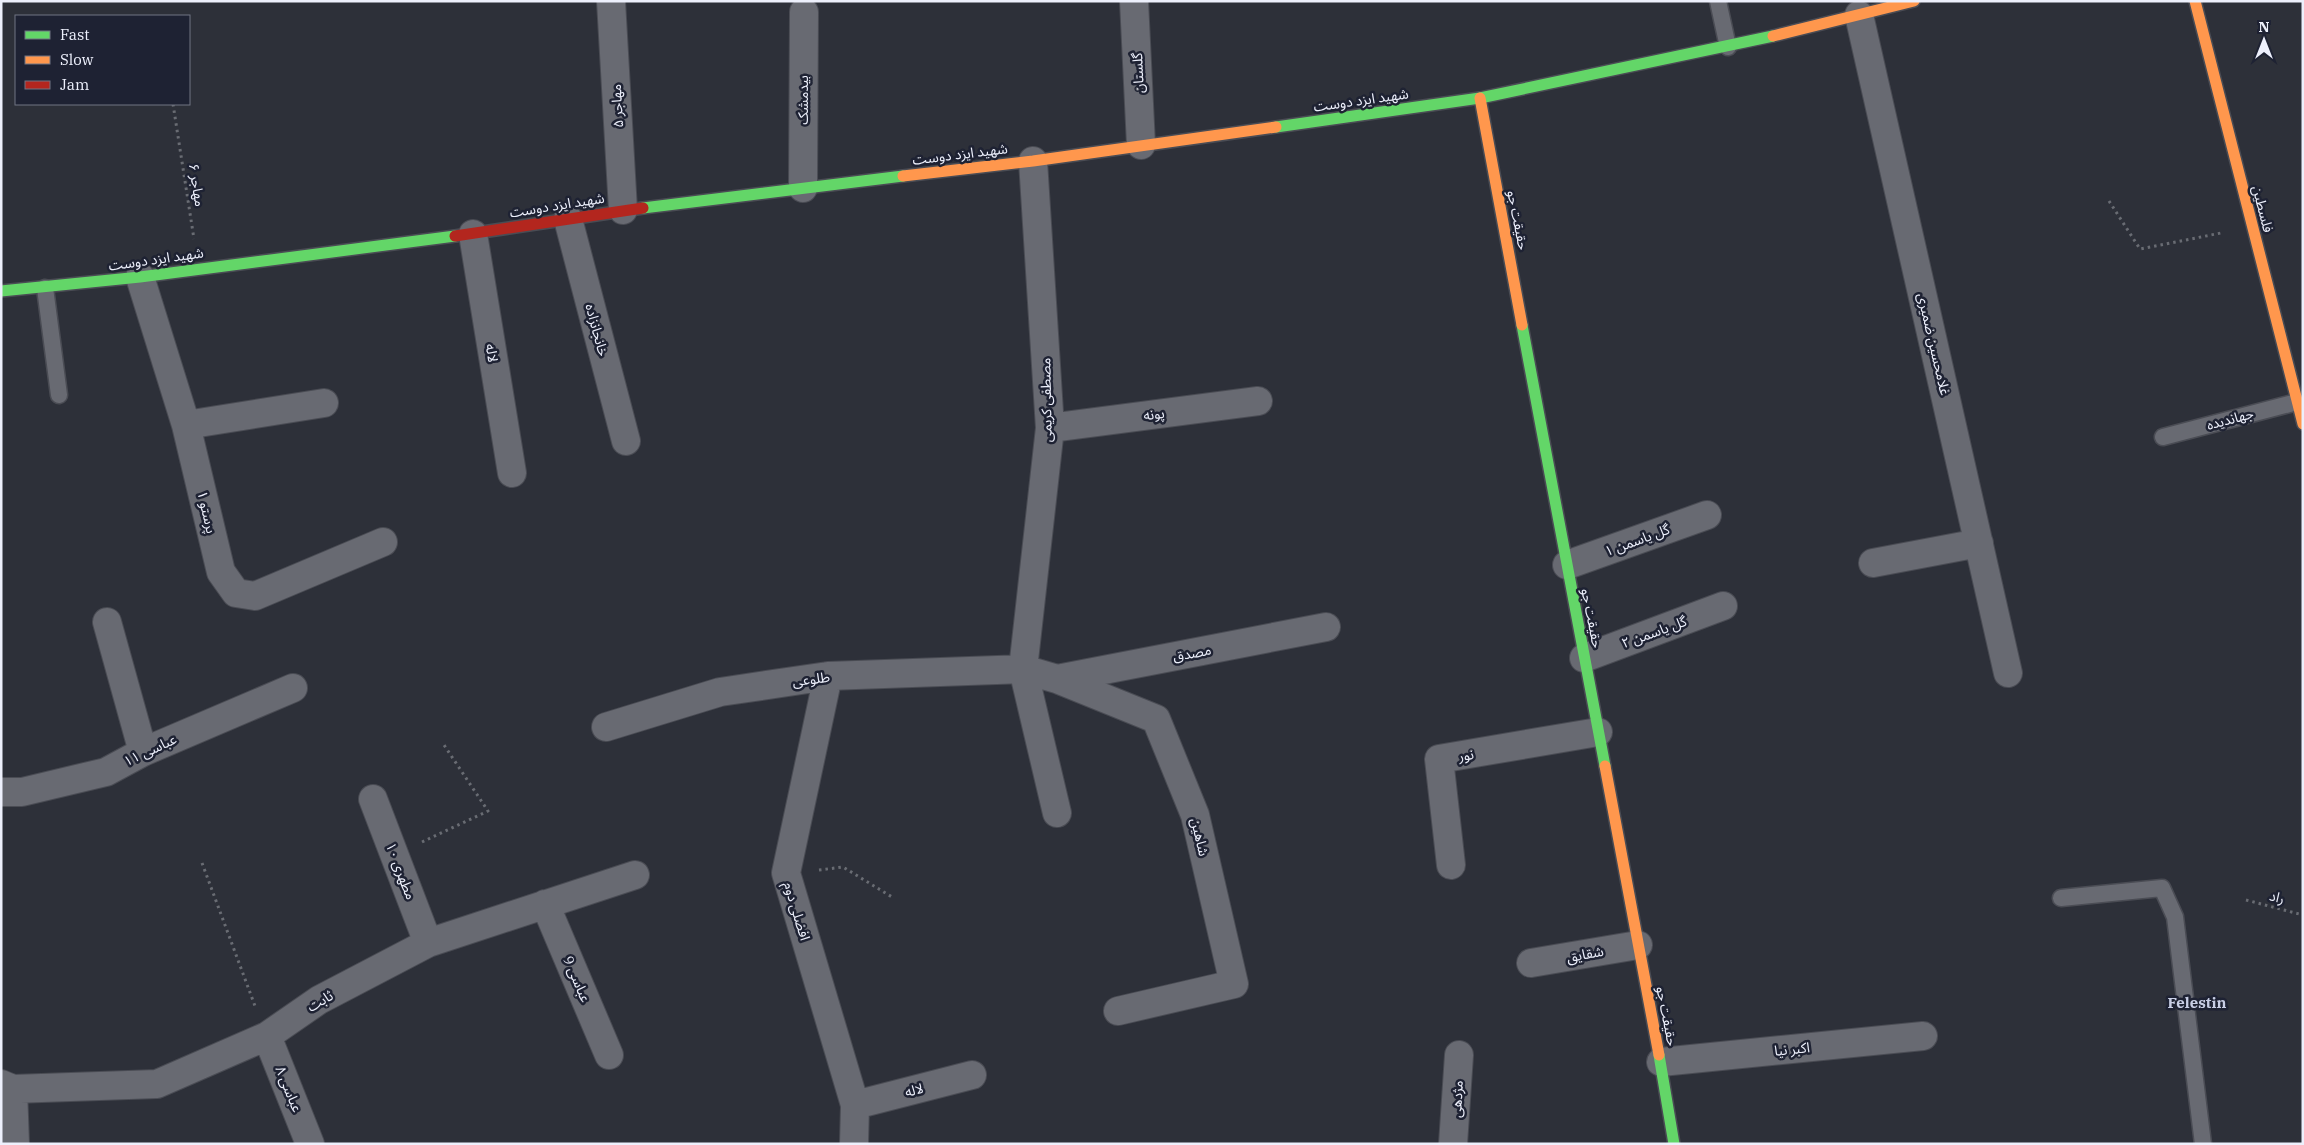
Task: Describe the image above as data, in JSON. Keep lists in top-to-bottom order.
{
  "streets": {
    "main road": ["شهید ایزد دوست", "فلسطین", "حقیقت جو"],
    "street": [
      "گلستان",
      "بیدمشک",
      "مهاجر ۵",
      "خانجانزاده",
      "غلامحسین ضمیری",
      "لاله",
      "مصطفی کریمی",
      "پونه",
      "پرستو ۱",
      "گل یاسمن ۱",
      "گل یاسمن ۲",
      "مصدق",
      "طلوعی",
      "عباسی ۱۱",
      "نور",
      "شاهین",
      "مطهری ۱۰",
      "افضلی دوم",
      "شقایق",
      "عباسی 9",
      "ثابت",
      "اکبر نیا",
      "عباسی ۸",
      "مژدهی"
    ],
    "lane": ["جهاندیده"],
    "path": ["مهاجر ۶", "راد"]
  },
  "crossings": [
    ["گلستان", "شهید ایزد دوست"],
    ["بیدمشک", "شهید ایزد دوست"],
    ["شهید ایزد دوست", "مهاجر ۵"],
    ["شهید ایزد دوست", "مهاجر ۶"],
    ["شهید ایزد دوست", "حقیقت جو"],
    ["شهید ایزد دوست", "خانجانزاده"],
    ["شهید ایزد دوست", "غلامحسین ضمیری"],
    ["شهید ایزد دوست", "لاله"],
    ["شهید ایزد دوست", "مصطفی کریمی"],
    ["شهید ایزد دوست", "پرستو ۱"],
    ["فلسطین", "جهاندیده"],
    ["حقیقت جو", "گل یاسمن ۱"],
    ["حقیقت جو", "گل یاسمن ۲"],
    ["حقیقت جو", "نور"],
    ["حقیقت جو", "شقایق"],
    ["حقیقت جو", "اکبر نیا"],
    ["لاله", "افضلی دوم"],
    ["مصطفی کریمی", "پونه"],
    ["مصطفی کریمی", "طلوعی"],
    ["مصطفی کریمی", "شاهین"],
    ["مصدق", "شاهین"],
    ["طلوعی", "شاهین"],
    ["طلوعی", "افضلی دوم"],
    ["مطهری ۱۰", "ثابت"],
    ["عباسی 9", "ثابت"],
    ["ثابت", "عباسی ۸"]
  ],
  "districts": ["Felestin"],
  "legend": ["Fast", "Slow", "Jam"],
  "north": "top"
}
